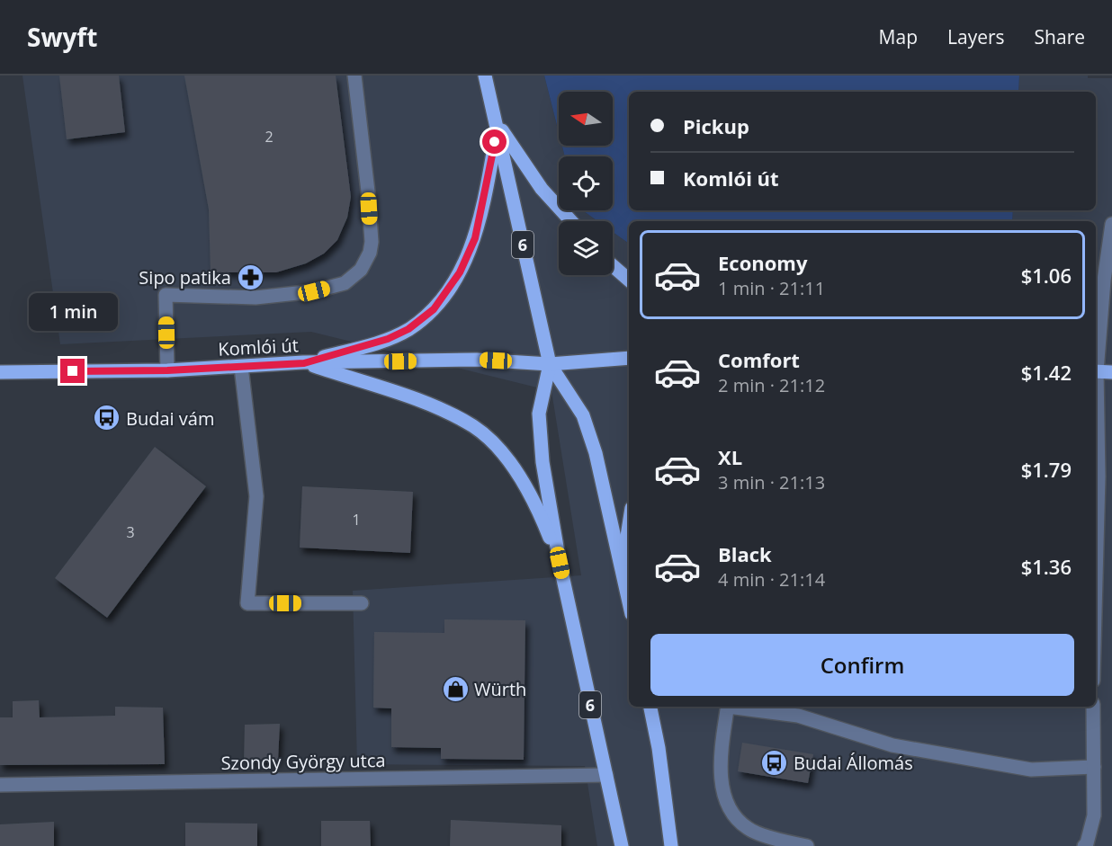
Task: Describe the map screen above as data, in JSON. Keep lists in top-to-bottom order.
{
  "streets": {
    "main road": ["6", "Komlói út"],
    "street": ["Szondy György utca"]
  },
  "crossings": [
    ["6", "Komlói út"],
    ["6", "Szondy György utca"]
  ],
  "places": {
    "pharmacy": ["Sipo patika"],
    "bus stop": ["Budai vám", "Budai Állomás"],
    "shop": ["Würth"]
  },
  "house_numbers": ["2", "1", "3"],
  "north": "left",
  "page": {
    "header": "Swyft",
    "nav": ["Map", "Layers", "Share"],
    "banner": ["Pickup", "Komlói út"],
    "list": [
      {
        "name": "Economy",
        "note": "1 min · 21:11",
        "value": "$1.06"
      },
      {
        "name": "Comfort",
        "note": "2 min · 21:12",
        "value": "$1.42"
      },
      {
        "name": "XL",
        "note": "3 min · 21:13",
        "value": "$1.79"
      },
      {
        "name": "Black",
        "note": "4 min · 21:14",
        "value": "$1.36"
      }
    ],
    "bubble": "1 min",
    "buttons": "Confirm"
  }
}
